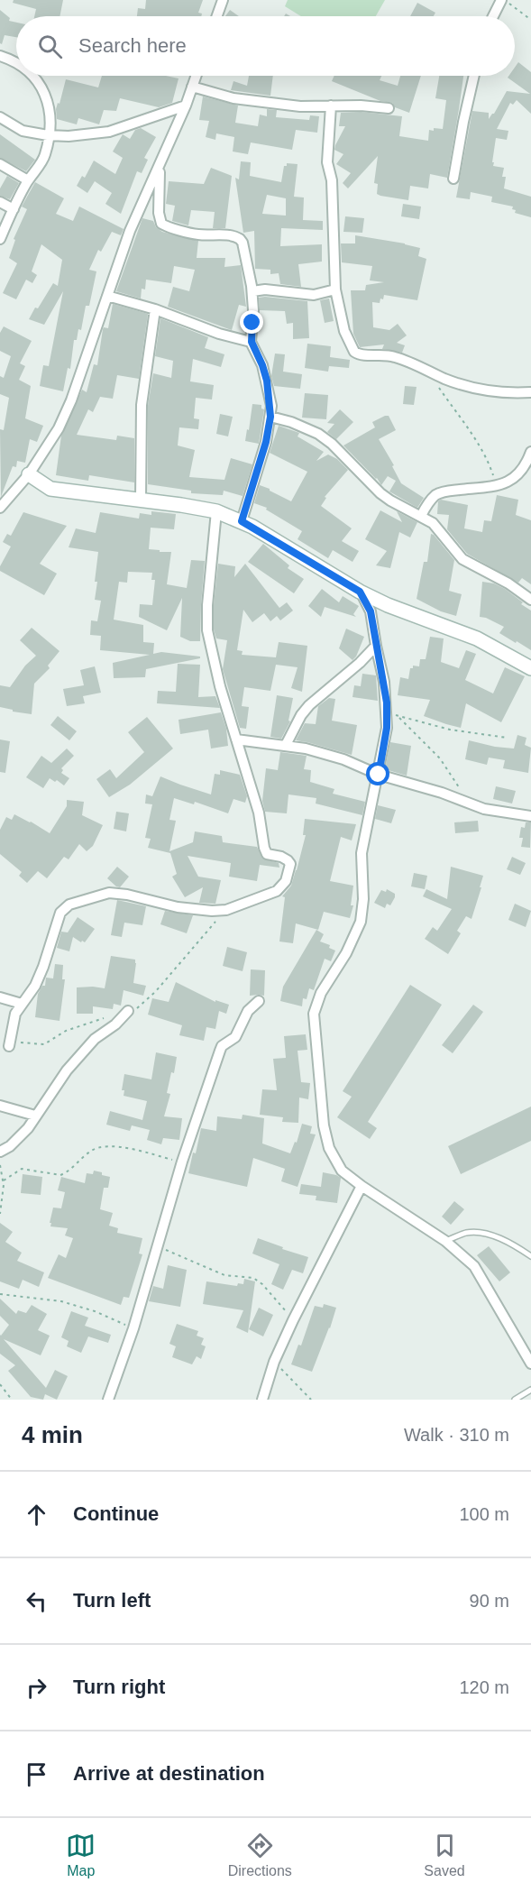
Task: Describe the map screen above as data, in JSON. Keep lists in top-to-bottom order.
{
  "page": {
    "search": "Search here",
    "heading": ["4 min", "Walk · 310 m"],
    "list": [
      ["Continue", "100 m"],
      ["Turn left", "90 m"],
      ["Turn right", "120 m"],
      "Arrive at destination"
    ],
    "nav": ["Map", "Directions", "Saved"]
  }
}
